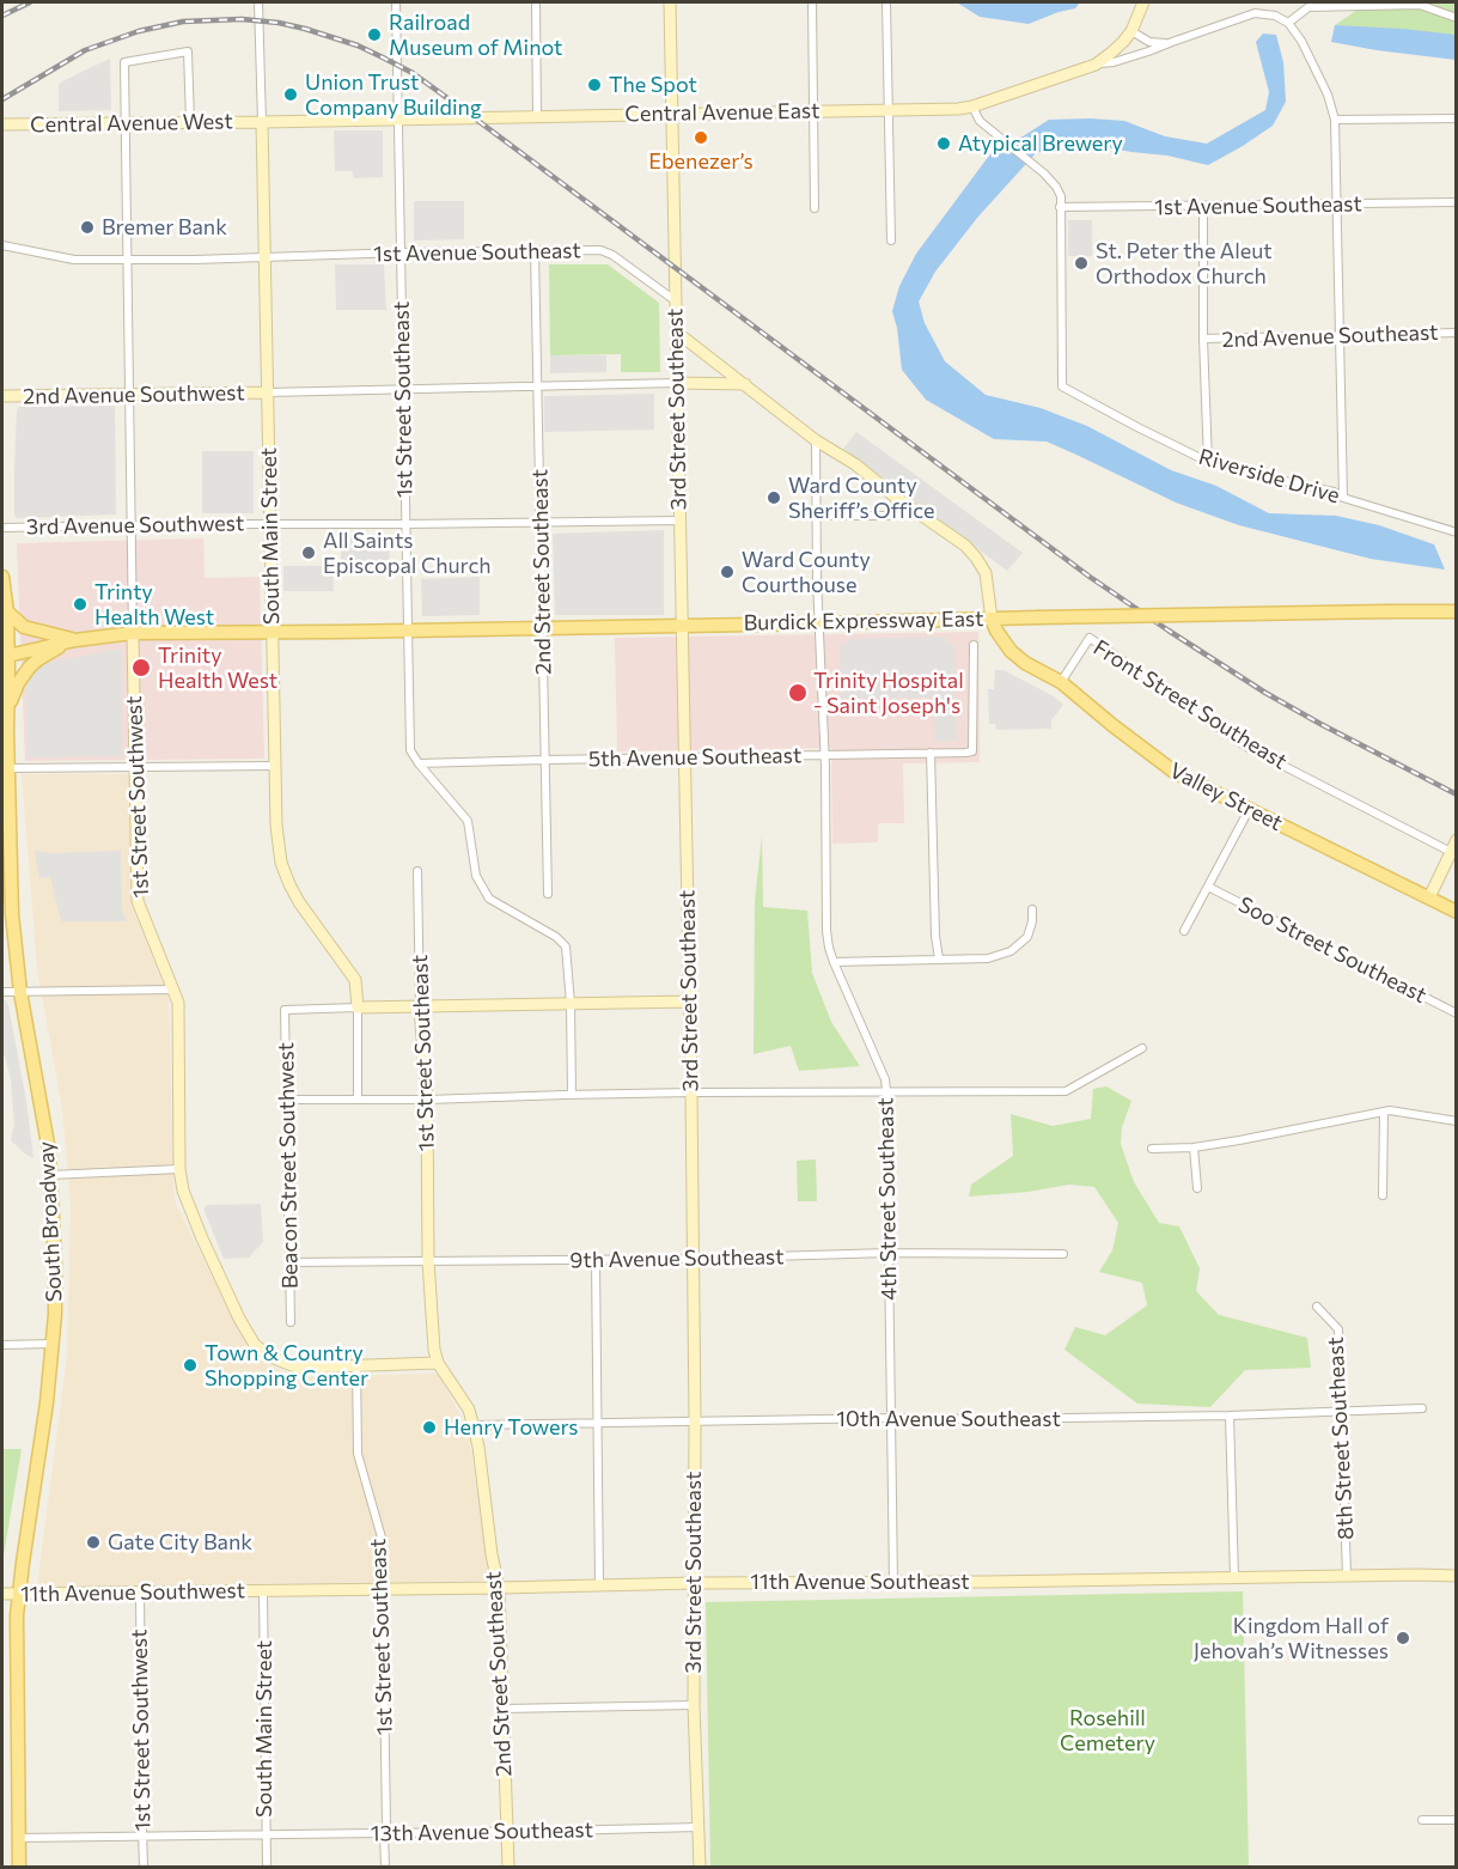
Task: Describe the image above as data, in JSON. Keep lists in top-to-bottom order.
{
  "streets": {
    "main road": ["Burdick Expressway East", "Valley Street", "South Broadway"],
    "street": [
      "Central Avenue East",
      "Central Avenue West",
      "1st Avenue Southeast",
      "2nd Avenue Southeast",
      "2nd Avenue Southwest",
      "1st Street Southeast",
      "3rd Street Southeast",
      "Riverside Drive",
      "3rd Avenue Southwest",
      "South Main Street",
      "2nd Street Southeast",
      "Front Street Southeast",
      "5th Avenue Southeast",
      "1st Street Southwest",
      "Soo Street Southeast",
      "Beacon Street Southwest",
      "4th Street Southeast",
      "9th Avenue Southeast",
      "10th Avenue Southeast",
      "8th Street Southeast",
      "11th Avenue Southeast",
      "11th Avenue Southwest",
      "13th Avenue Southeast"
    ]
  },
  "crossings": [
    ["Central Avenue East", "Central Avenue West"],
    ["Central Avenue East", "1st Street Southeast"],
    ["Central Avenue East", "3rd Street Southeast"],
    ["Central Avenue East", "South Main Street"],
    ["Central Avenue West", "South Main Street"],
    ["Central Avenue West", "1st Street Southwest"],
    ["1st Avenue Southeast", "1st Street Southeast"],
    ["1st Avenue Southeast", "3rd Street Southeast"],
    ["1st Avenue Southeast", "Riverside Drive"],
    ["1st Avenue Southeast", "South Main Street"],
    ["1st Avenue Southeast", "2nd Street Southeast"],
    ["1st Avenue Southeast", "1st Street Southwest"],
    ["2nd Avenue Southwest", "South Main Street"],
    ["2nd Avenue Southwest", "1st Street Southwest"],
    ["1st Street Southeast", "3rd Avenue Southwest"],
    ["1st Street Southeast", "2nd Street Southeast"],
    ["1st Street Southeast", "Burdick Expressway East"],
    ["1st Street Southeast", "5th Avenue Southeast"],
    ["1st Street Southeast", "1st Street Southwest"],
    ["1st Street Southeast", "9th Avenue Southeast"],
    ["1st Street Southeast", "11th Avenue Southeast"],
    ["1st Street Southeast", "13th Avenue Southeast"],
    ["3rd Street Southeast", "3rd Avenue Southwest"],
    ["3rd Street Southeast", "Burdick Expressway East"],
    ["3rd Street Southeast", "5th Avenue Southeast"],
    ["3rd Street Southeast", "9th Avenue Southeast"],
    ["3rd Street Southeast", "10th Avenue Southeast"],
    ["3rd Street Southeast", "11th Avenue Southeast"],
    ["3rd Street Southeast", "13th Avenue Southeast"],
    ["3rd Avenue Southwest", "South Main Street"],
    ["3rd Avenue Southwest", "2nd Street Southeast"],
    ["3rd Avenue Southwest", "1st Street Southwest"],
    ["South Main Street", "Burdick Expressway East"],
    ["South Main Street", "Beacon Street Southwest"],
    ["South Main Street", "11th Avenue Southeast"],
    ["South Main Street", "11th Avenue Southwest"],
    ["South Main Street", "13th Avenue Southeast"],
    ["2nd Street Southeast", "Burdick Expressway East"],
    ["2nd Street Southeast", "5th Avenue Southeast"],
    ["2nd Street Southeast", "1st Street Southwest"],
    ["2nd Street Southeast", "10th Avenue Southeast"],
    ["2nd Street Southeast", "11th Avenue Southeast"],
    ["2nd Street Southeast", "13th Avenue Southeast"],
    ["Burdick Expressway East", "1st Street Southwest"],
    ["Burdick Expressway East", "Valley Street"],
    ["Burdick Expressway East", "4th Street Southeast"],
    ["Front Street Southeast", "Valley Street"],
    ["5th Avenue Southeast", "4th Street Southeast"],
    ["1st Street Southwest", "11th Avenue Southwest"],
    ["1st Street Southwest", "13th Avenue Southeast"],
    ["Beacon Street Southwest", "9th Avenue Southeast"],
    ["4th Street Southeast", "9th Avenue Southeast"],
    ["4th Street Southeast", "10th Avenue Southeast"],
    ["4th Street Southeast", "11th Avenue Southeast"],
    ["South Broadway", "11th Avenue Southwest"],
    ["South Broadway", "13th Avenue Southeast"],
    ["10th Avenue Southeast", "8th Street Southeast"],
    ["8th Street Southeast", "11th Avenue Southeast"],
    ["11th Avenue Southeast", "11th Avenue Southwest"]
  ],
  "parks": ["Rosehill Cemetery"],
  "places": [
    "Railroad Museum of Minot",
    "The Spot",
    "Union Trust Company Building",
    "Ebenezer’s",
    "Atypical Brewery",
    "Bremer Bank",
    "St. Peter the Aleut Orthodox Church",
    "Ward County Sheriff’s Office",
    "All Saints Episcopal Church",
    "Ward County Courthouse",
    "Trinty Health West",
    "Trinity Health West",
    "Trinity Hospital - Saint Joseph's",
    "Town & Country Shopping Center",
    "Henry Towers",
    "Gate City Bank",
    "Kingdom Hall of Jehovah’s Witnesses"
  ]
}
